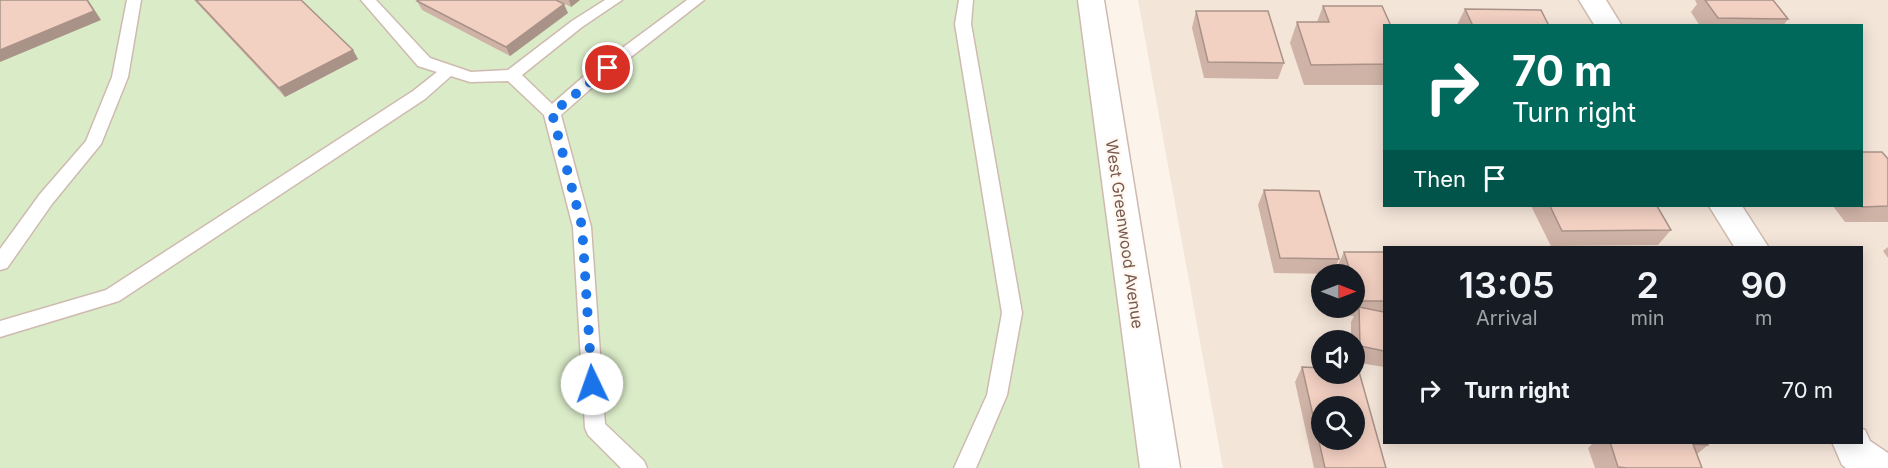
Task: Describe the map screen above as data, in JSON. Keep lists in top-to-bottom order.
{
  "streets": {
    "street": ["West Greenwood Avenue"]
  },
  "north": "right",
  "page": {
    "turn": ["70 m", "Turn right"],
    "then": "Then",
    "eta": [
      "13:05",
      "Arrival",
      "2",
      "min",
      "90",
      "m"
    ],
    "list": [
      {
        "name": "Turn right",
        "value": "70 m"
      }
    ]
  }
}
